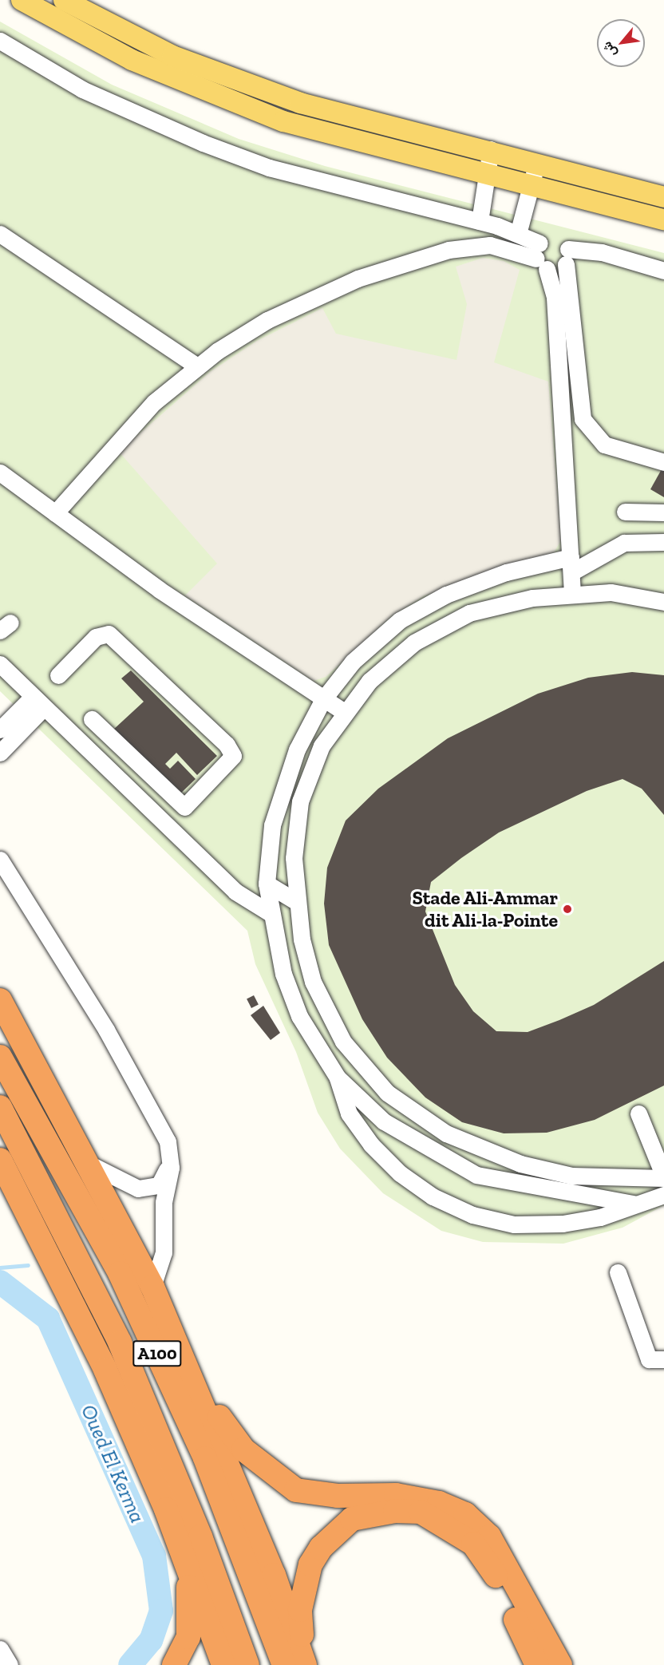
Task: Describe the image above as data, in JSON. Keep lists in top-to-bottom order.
{
  "streets": {
    "highway": ["A100"]
  },
  "water": ["Oued El Kerma"],
  "places": ["Stade Ali-Ammar dit Ali-la-Pointe"],
  "north": "bottom left"
}
